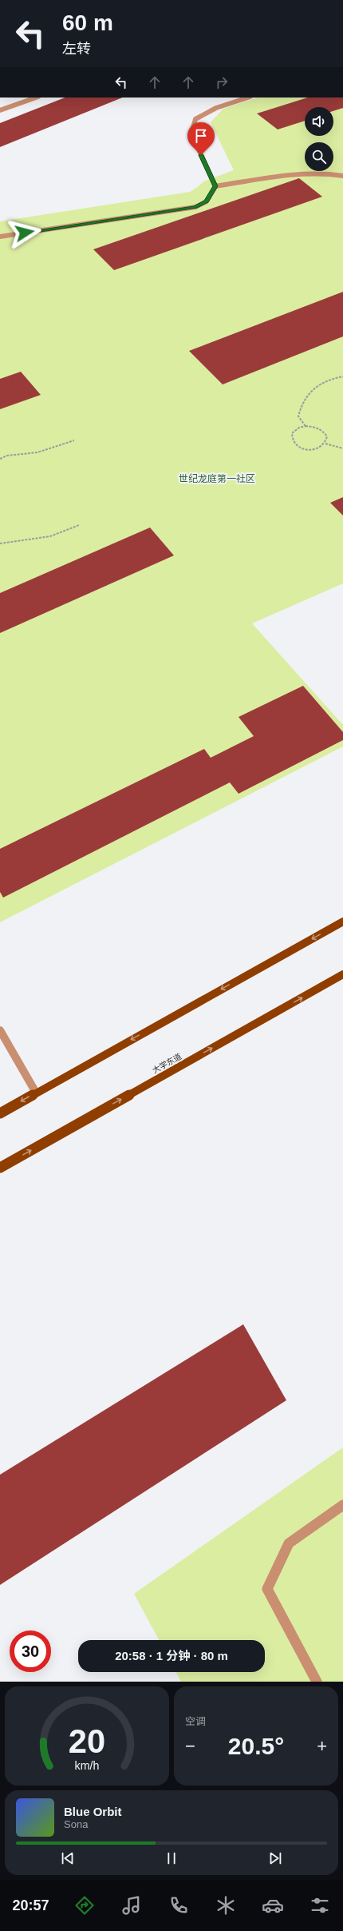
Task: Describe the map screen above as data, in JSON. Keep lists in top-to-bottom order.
{
  "streets": {
    "main road": ["大学东道"]
  },
  "districts": ["世纪龙庭第一社区"],
  "page": {
    "turn": ["60 m", "左转"],
    "limit": "30",
    "trip": "20:58 · 1 分钟 · 80 m",
    "tile": "空调",
    "heat": ["−", "20.5°", "+"],
    "song": ["Blue Orbit", "Sona"],
    "tabs": "20:57",
    "gauge": ["20", "km/h"]
  }
}
